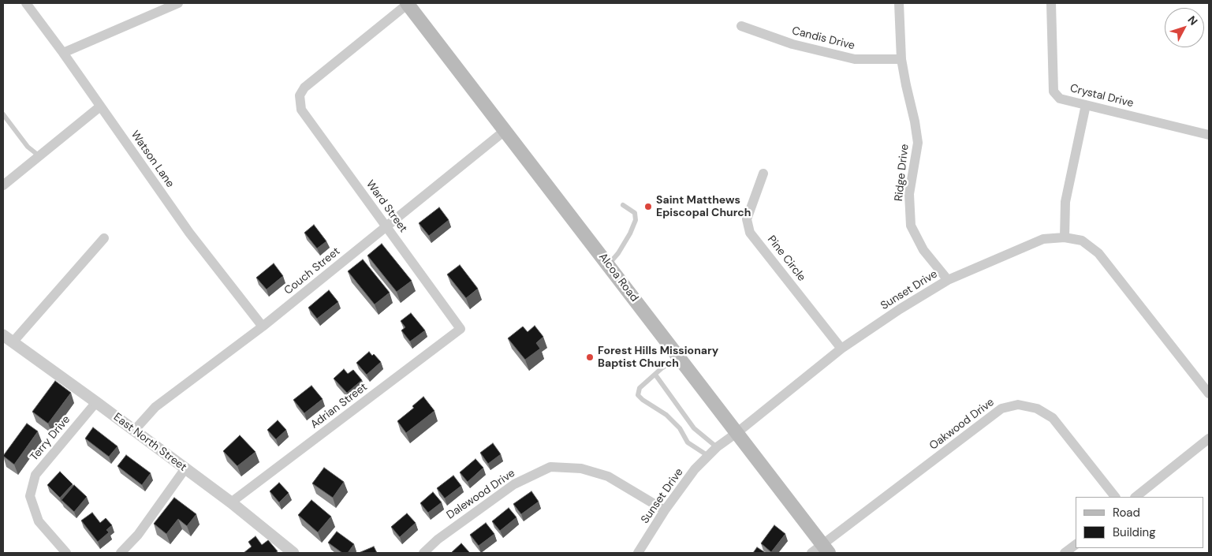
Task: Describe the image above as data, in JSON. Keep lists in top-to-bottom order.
{
  "streets": {
    "main road": ["Alcoa Road"],
    "street": [
      "Candis Drive",
      "Crystal Drive",
      "Watson Lane",
      "Ridge Drive",
      "Ward Street",
      "Pine Circle",
      "Couch Street",
      "Sunset Drive",
      "Adrian Street",
      "Oakwood Drive",
      "Terry Drive",
      "East North Street",
      "Dalewood Drive"
    ]
  },
  "crossings": [
    ["Candis Drive", "Ridge Drive"],
    ["Watson Lane", "Couch Street"],
    ["Ridge Drive", "Sunset Drive"],
    ["Ward Street", "Couch Street"],
    ["Ward Street", "Alcoa Road"],
    ["Ward Street", "Adrian Street"],
    ["Pine Circle", "Sunset Drive"],
    ["Couch Street", "Alcoa Road"],
    ["Couch Street", "East North Street"],
    ["Alcoa Road", "Sunset Drive"],
    ["Alcoa Road", "Oakwood Drive"],
    ["Sunset Drive", "Dalewood Drive"],
    ["Adrian Street", "East North Street"],
    ["Terry Drive", "East North Street"]
  ],
  "places": ["Saint Matthews Episcopal Church", "Forest Hills Missionary Baptist Church"],
  "legend": ["Road", "Building"],
  "north": "top right"
}
